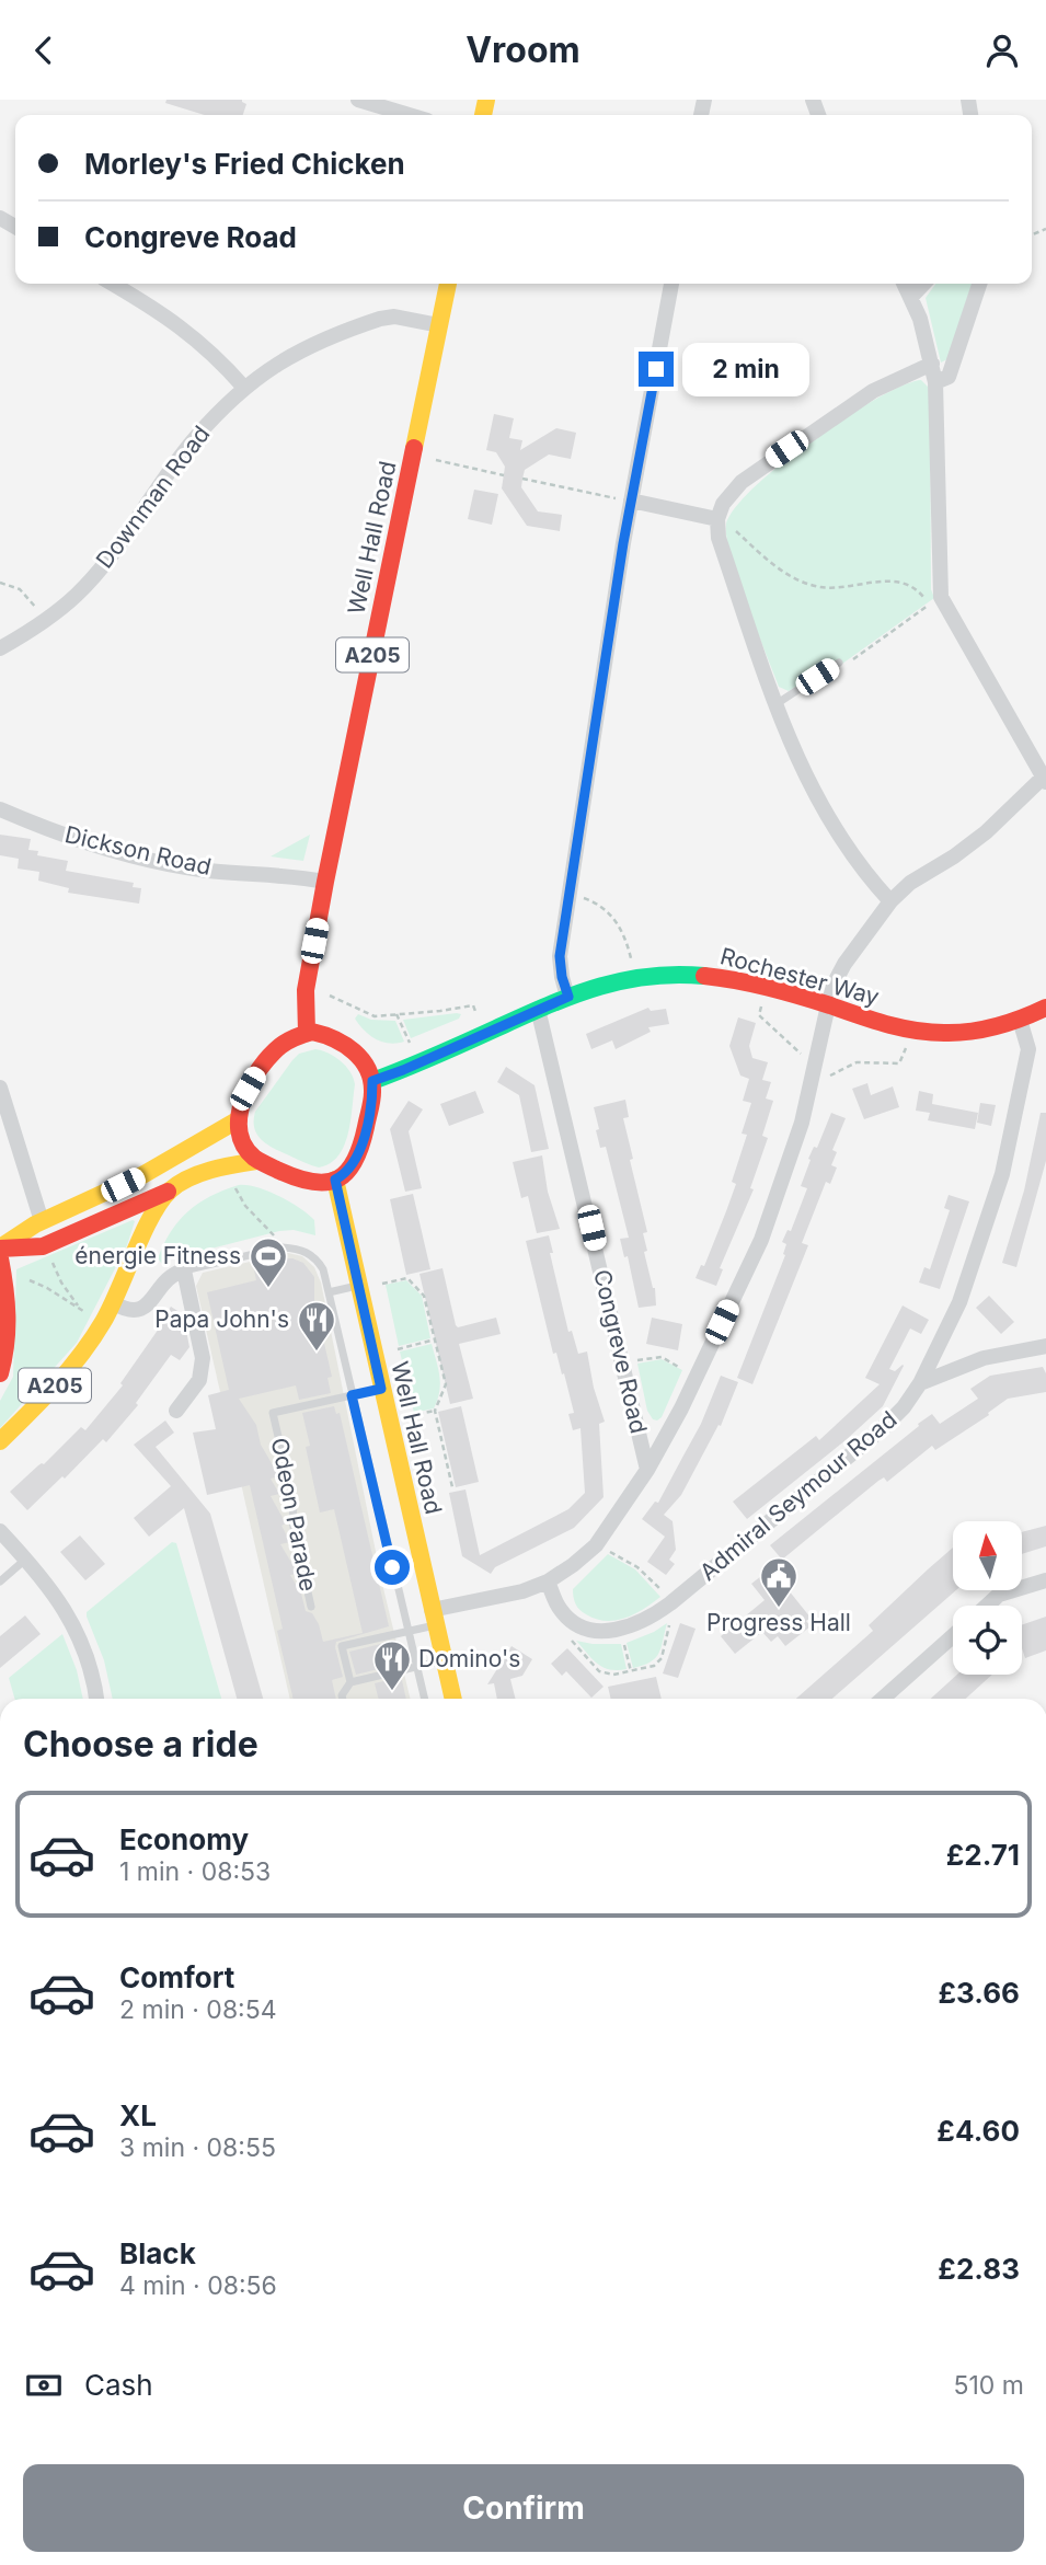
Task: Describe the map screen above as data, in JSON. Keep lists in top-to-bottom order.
{
  "streets": {
    "main road": ["Well Hall Road", "A205", "Rochester Way"],
    "street": [
      "Downman Road",
      "Dickson Road",
      "Congreve Road",
      "Admiral Seymour Road"
    ],
    "lane": ["Odeon Parade"]
  },
  "crossings": [
    ["Downman Road", "Well Hall Road"],
    ["Well Hall Road", "Dickson Road"],
    ["Well Hall Road", "Rochester Way"],
    ["Well Hall Road", "Odeon Parade"],
    ["Rochester Way", "Congreve Road"],
    ["Rochester Way", "Admiral Seymour Road"]
  ],
  "places": {
    "sports": ["énergie Fitness"],
    "restaurant": ["Papa John's", "Domino's"],
    "public building": ["Progress Hall"]
  },
  "north": "top",
  "page": {
    "header": "Vroom",
    "banner": ["Morley's Fried Chicken", "Congreve Road"],
    "bubble": "2 min",
    "heading": "Choose a ride",
    "list": [
      {
        "name": "Economy",
        "note": "1 min · 08:53",
        "value": "£2.71"
      },
      {
        "name": "Comfort",
        "note": "2 min · 08:54",
        "value": "£3.66"
      },
      {
        "name": "XL",
        "note": "3 min · 08:55",
        "value": "£4.60"
      },
      {
        "name": "Black",
        "note": "4 min · 08:56",
        "value": "£2.83"
      }
    ],
    "pay": ["Cash", "510 m"],
    "buttons": "Confirm"
  }
}
